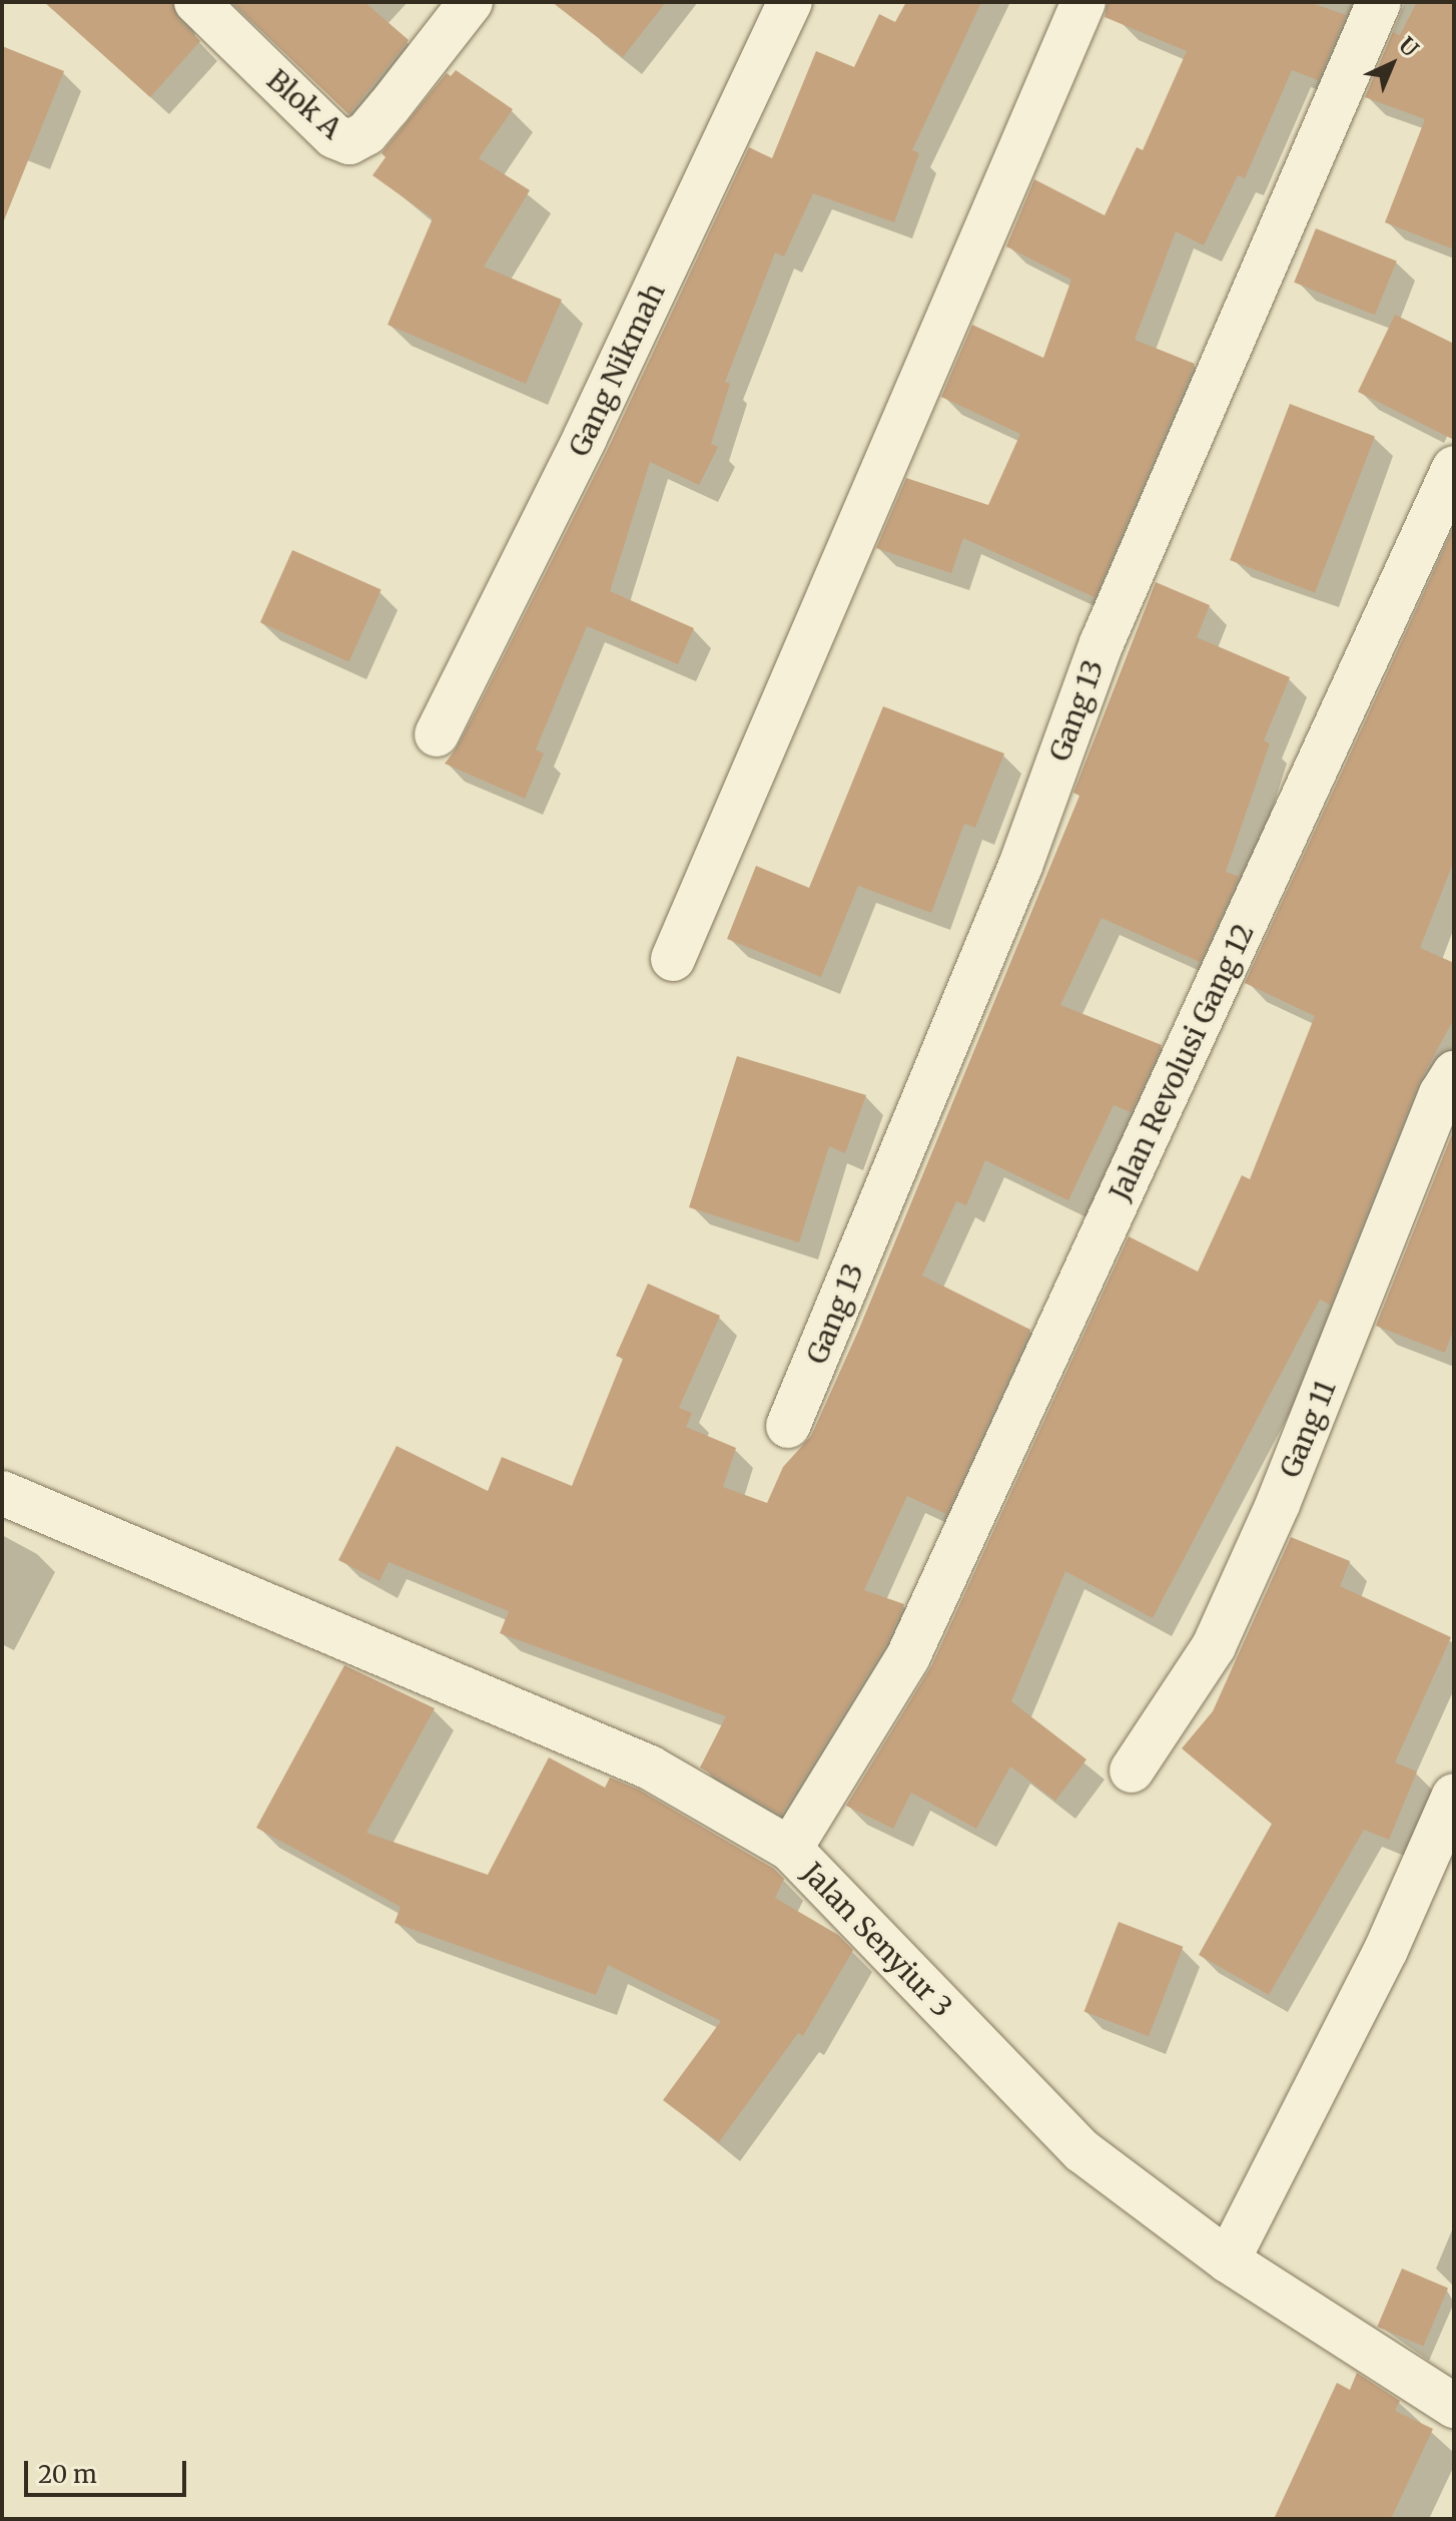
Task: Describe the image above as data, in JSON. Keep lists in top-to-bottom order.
{
  "streets": {
    "street": [
      "Blok A",
      "Gang Nikmah",
      "Gang 13",
      "Jalan Revolusi Gang 12",
      "Gang 11",
      "Jalan Senyiur 3"
    ]
  },
  "crossings": [
    ["Jalan Revolusi Gang 12", "Jalan Senyiur 3"]
  ],
  "scale_bar": "20 m",
  "north": "top right"
}
